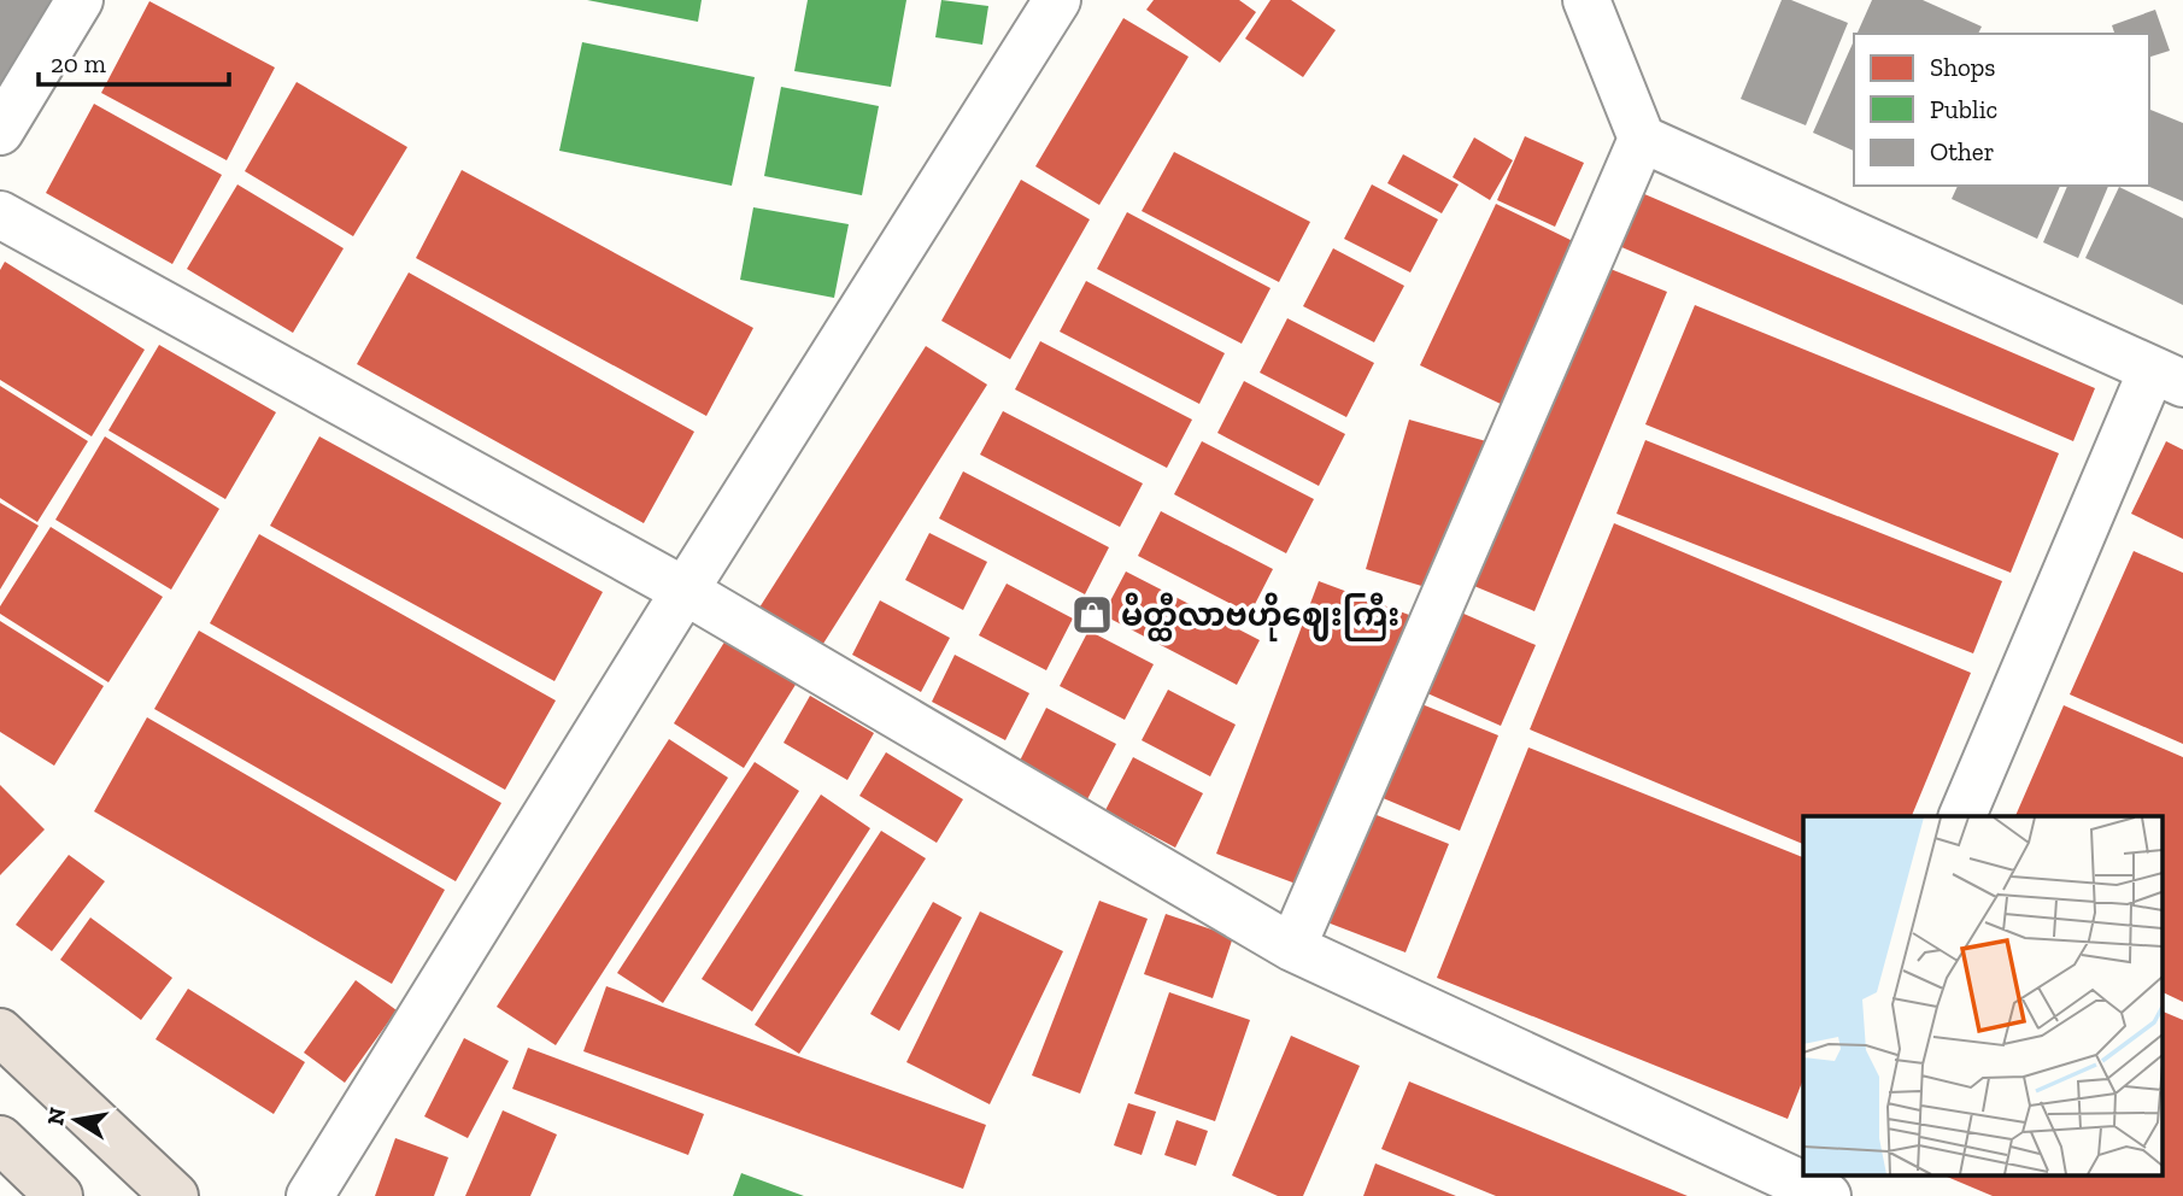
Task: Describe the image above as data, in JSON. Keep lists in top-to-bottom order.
{
  "places": {
    "shop": ["မိတ္ထီလာဗဟိုဈေးကြီး"]
  },
  "legend": ["Shops", "Public", "Other"],
  "scale_bar": "20 m",
  "north": "left"
}
